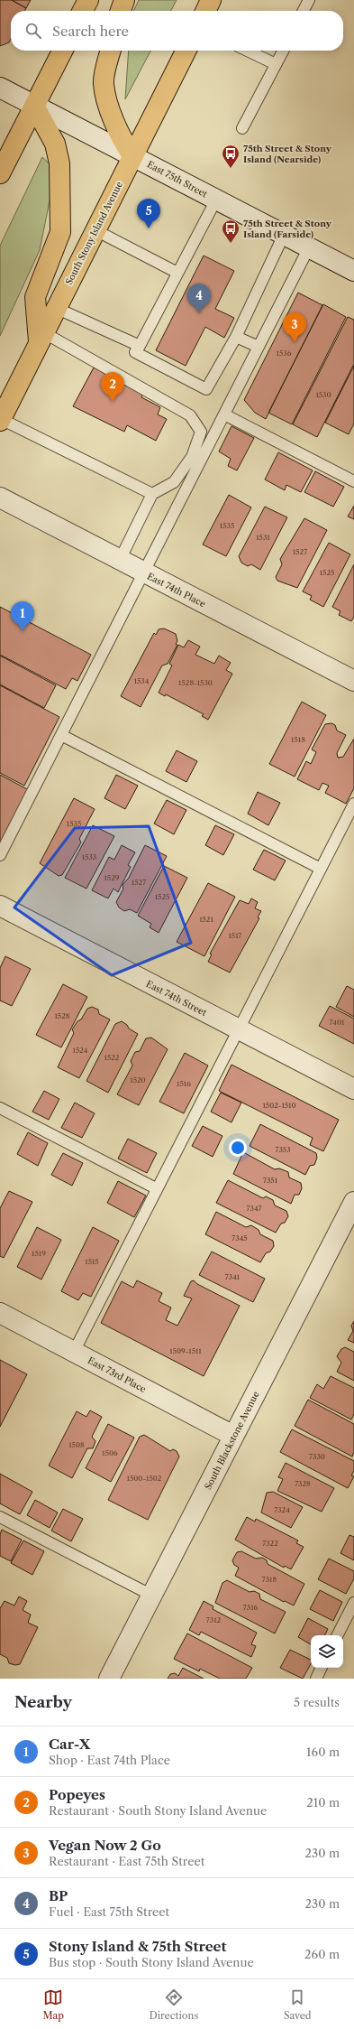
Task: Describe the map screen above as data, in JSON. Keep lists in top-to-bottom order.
{
  "streets": {
    "highway": ["South Stony Island Avenue"],
    "street": [
      "East 75th Street",
      "East 74th Place",
      "East 74th Street",
      "East 73rd Place",
      "South Blackstone Avenue"
    ]
  },
  "crossings": [
    ["East 75th Street", "South Stony Island Avenue"],
    ["East 73rd Place", "South Blackstone Avenue"]
  ],
  "places": {
    "bus stop": ["75th Street & Stony Island (Nearside)", "75th Street & Stony Island (Farside)"]
  },
  "house_numbers": [
    "1536",
    "1530",
    "1535",
    "1531",
    "1527",
    "1525",
    "1534",
    "1528-1530",
    "1518",
    "1535",
    "1533",
    "1529",
    "1527",
    "1525",
    "1521",
    "1517",
    "1528",
    "7401",
    "1524",
    "1522",
    "1520",
    "1516",
    "1502-1510",
    "7353",
    "7351",
    "7347",
    "7345",
    "1519",
    "1515",
    "7341",
    "1509-1511",
    "1508",
    "1506",
    "7330",
    "1500-1502",
    "7328",
    "7324",
    "7322",
    "7318",
    "7316",
    "7312"
  ],
  "page": {
    "search": "Search here",
    "pins": [
      "5",
      "4",
      "3",
      "2",
      "1"
    ],
    "heading": ["Nearby", "5 results"],
    "list": [
      {
        "mark": "1",
        "name": "Car-X",
        "note": "Shop · East 74th Place",
        "value": "160 m"
      },
      {
        "mark": "2",
        "name": "Popeyes",
        "note": "Restaurant · South Stony Island Avenue",
        "value": "210 m"
      },
      {
        "mark": "3",
        "name": "Vegan Now 2 Go",
        "note": "Restaurant · East 75th Street",
        "value": "230 m"
      },
      {
        "mark": "4",
        "name": "BP",
        "note": "Fuel · East 75th Street",
        "value": "230 m"
      },
      {
        "mark": "5",
        "name": "Stony Island & 75th Street",
        "note": "Bus stop · South Stony Island Avenue",
        "value": "260 m"
      }
    ],
    "nav": ["Map", "Directions", "Saved"]
  }
}
